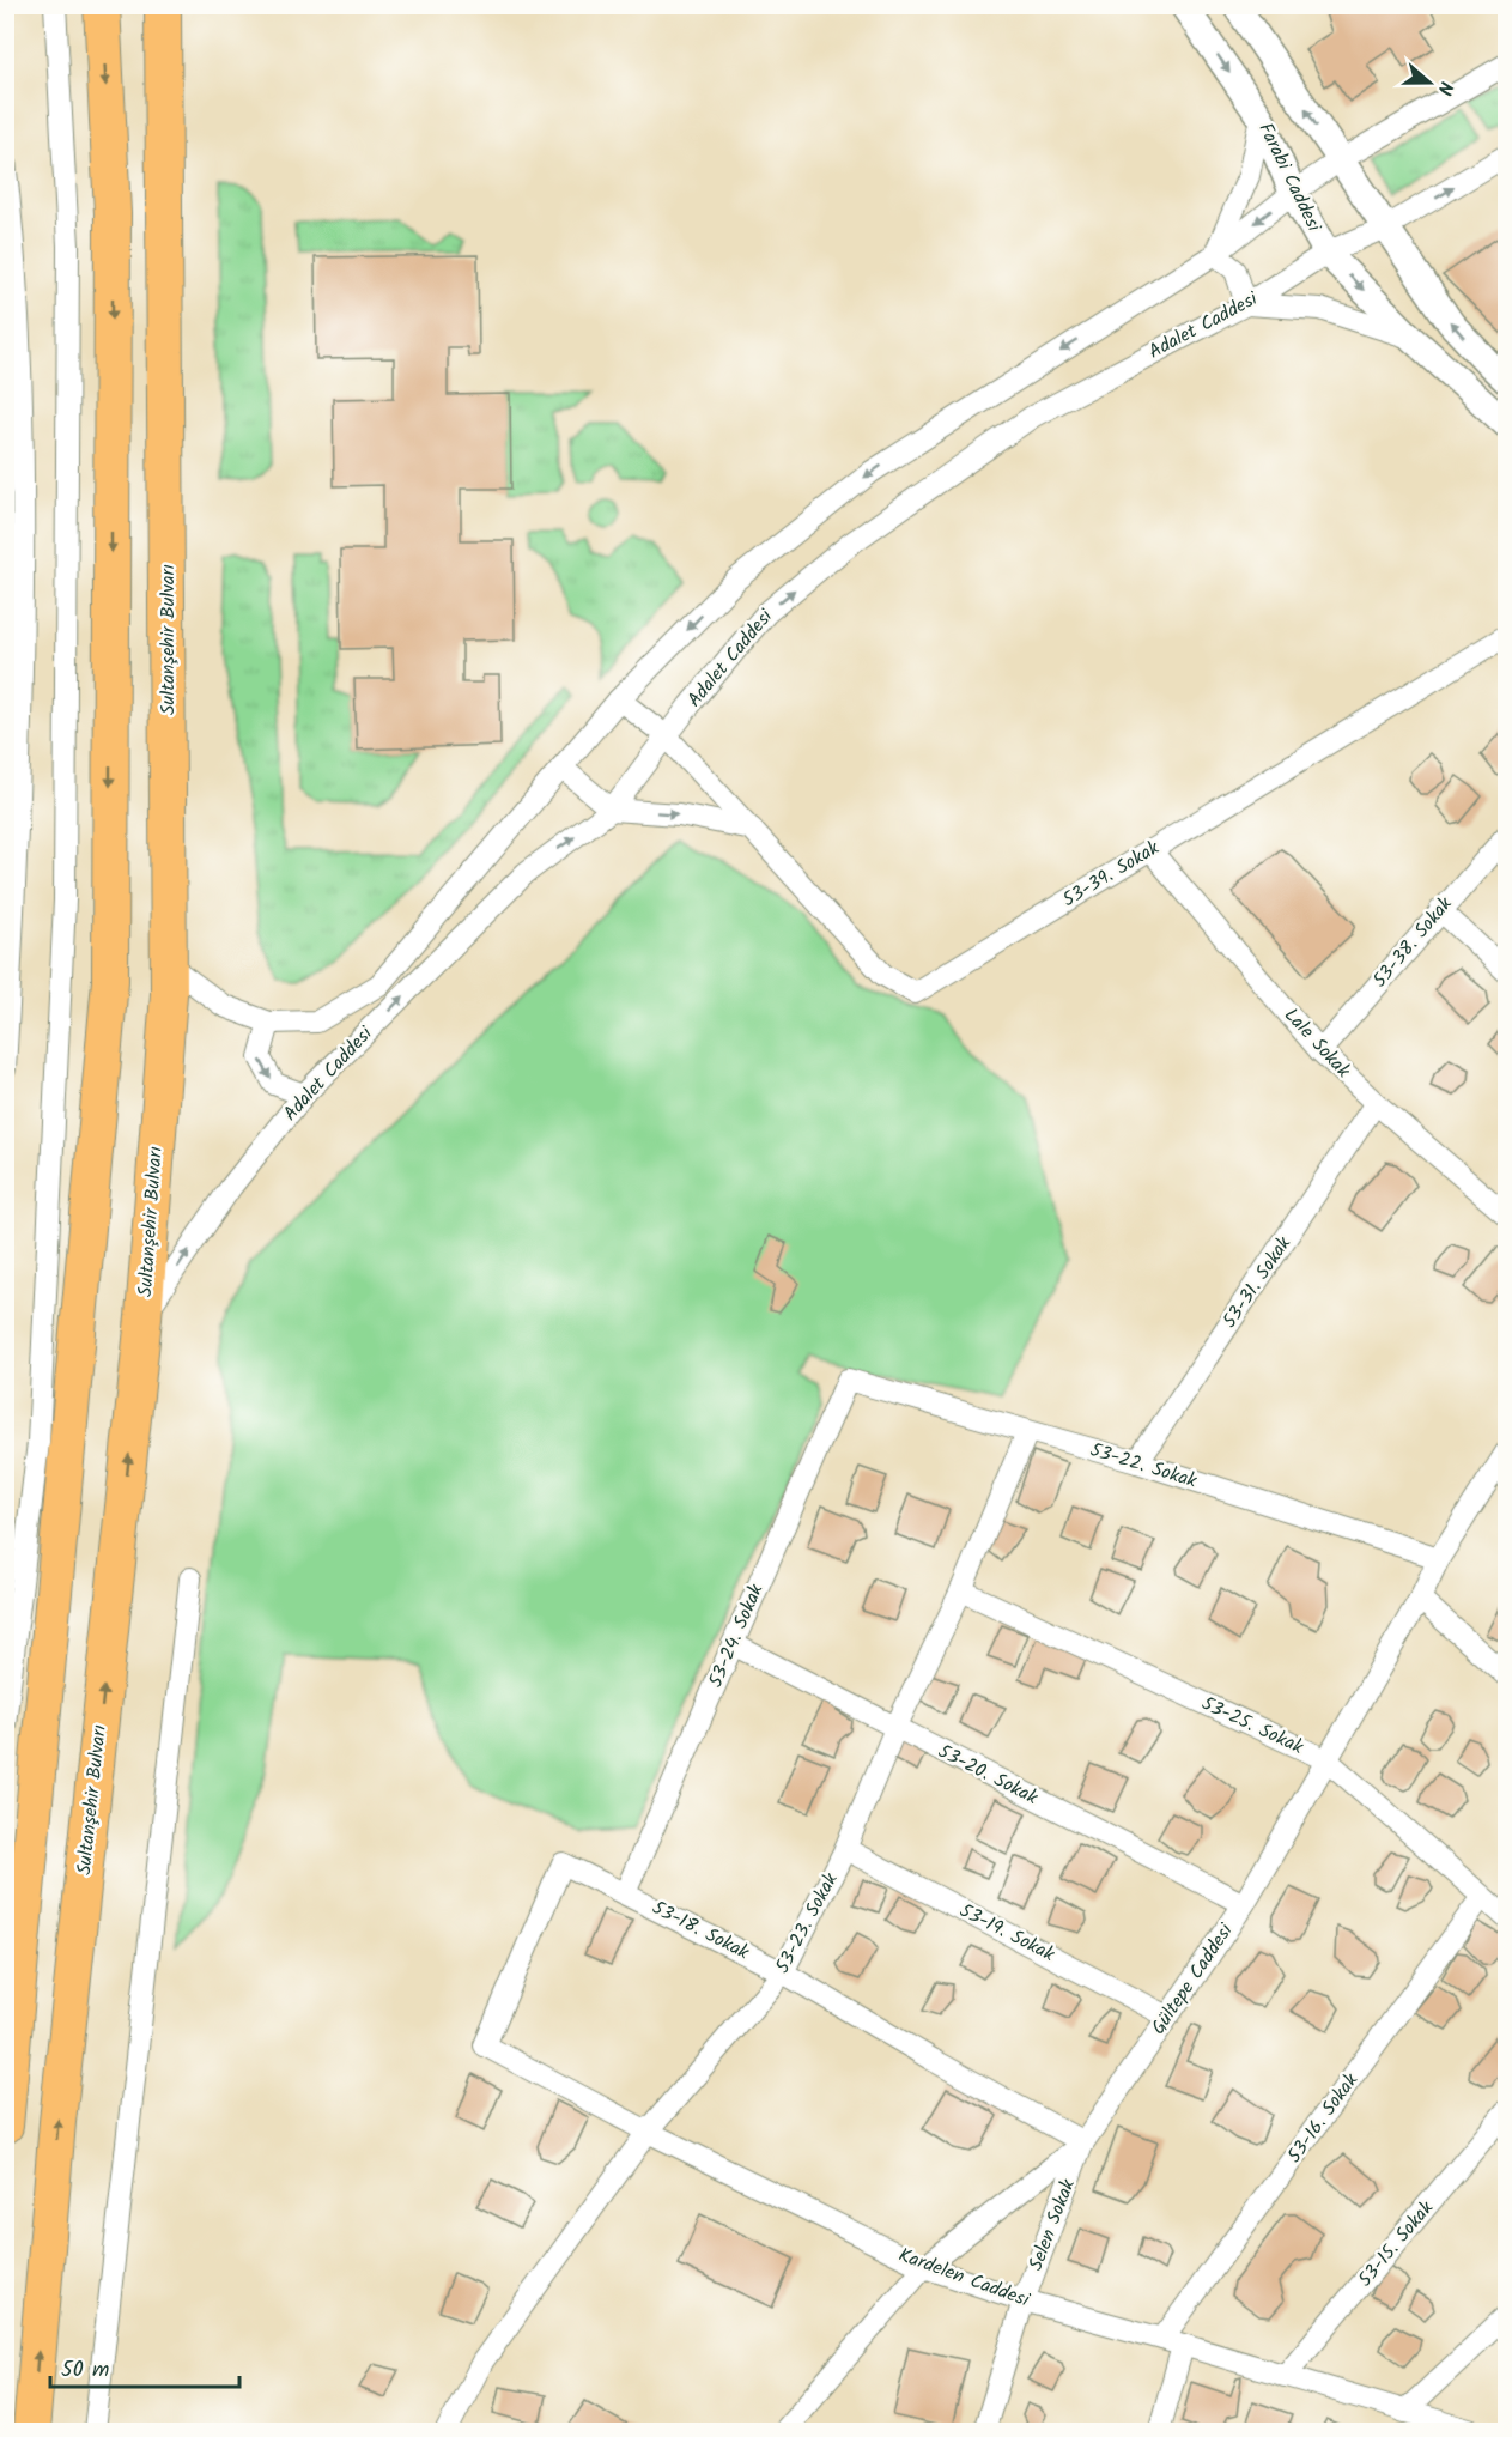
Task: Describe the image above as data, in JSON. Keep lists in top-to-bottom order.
{
  "streets": {
    "highway": ["Sultanşehir Bulvarı"],
    "street": [
      "Farabi Caddesi",
      "Adalet Caddesi",
      "53-39. Sokak",
      "53-38. Sokak",
      "Lale Sokak",
      "53-31. Sokak",
      "53-22. Sokak",
      "53-24. Sokak",
      "53-25. Sokak",
      "53-20. Sokak",
      "53-23. Sokak",
      "53-18. Sokak",
      "53-19. Sokak",
      "Gültepe Caddesi",
      "53-16. Sokak",
      "Selen Sokak",
      "53-15. Sokak",
      "Kardelen Caddesi"
    ]
  },
  "crossings": [
    ["Farabi Caddesi", "Adalet Caddesi"],
    ["Adalet Caddesi", "Sultanşehir Bulvarı"],
    ["Adalet Caddesi", "53-39. Sokak"],
    ["53-39. Sokak", "Lale Sokak"],
    ["53-38. Sokak", "Lale Sokak"],
    ["Lale Sokak", "53-31. Sokak"],
    ["53-31. Sokak", "53-22. Sokak"],
    ["53-22. Sokak", "53-24. Sokak"],
    ["53-22. Sokak", "53-23. Sokak"],
    ["53-22. Sokak", "Gültepe Caddesi"],
    ["53-24. Sokak", "53-20. Sokak"],
    ["53-24. Sokak", "53-18. Sokak"],
    ["53-25. Sokak", "53-23. Sokak"],
    ["53-25. Sokak", "Gültepe Caddesi"],
    ["53-25. Sokak", "53-16. Sokak"],
    ["53-20. Sokak", "53-23. Sokak"],
    ["53-20. Sokak", "Gültepe Caddesi"],
    ["53-23. Sokak", "53-18. Sokak"],
    ["53-23. Sokak", "53-19. Sokak"],
    ["53-23. Sokak", "Kardelen Caddesi"],
    ["53-18. Sokak", "Gültepe Caddesi"],
    ["53-18. Sokak", "Selen Sokak"],
    ["53-18. Sokak", "Kardelen Caddesi"],
    ["53-19. Sokak", "Gültepe Caddesi"],
    ["Gültepe Caddesi", "Selen Sokak"],
    ["Gültepe Caddesi", "Kardelen Caddesi"],
    ["53-16. Sokak", "Kardelen Caddesi"],
    ["Selen Sokak", "Kardelen Caddesi"],
    ["53-15. Sokak", "Kardelen Caddesi"]
  ],
  "scale_bar": "50 m",
  "north": "right"
}
